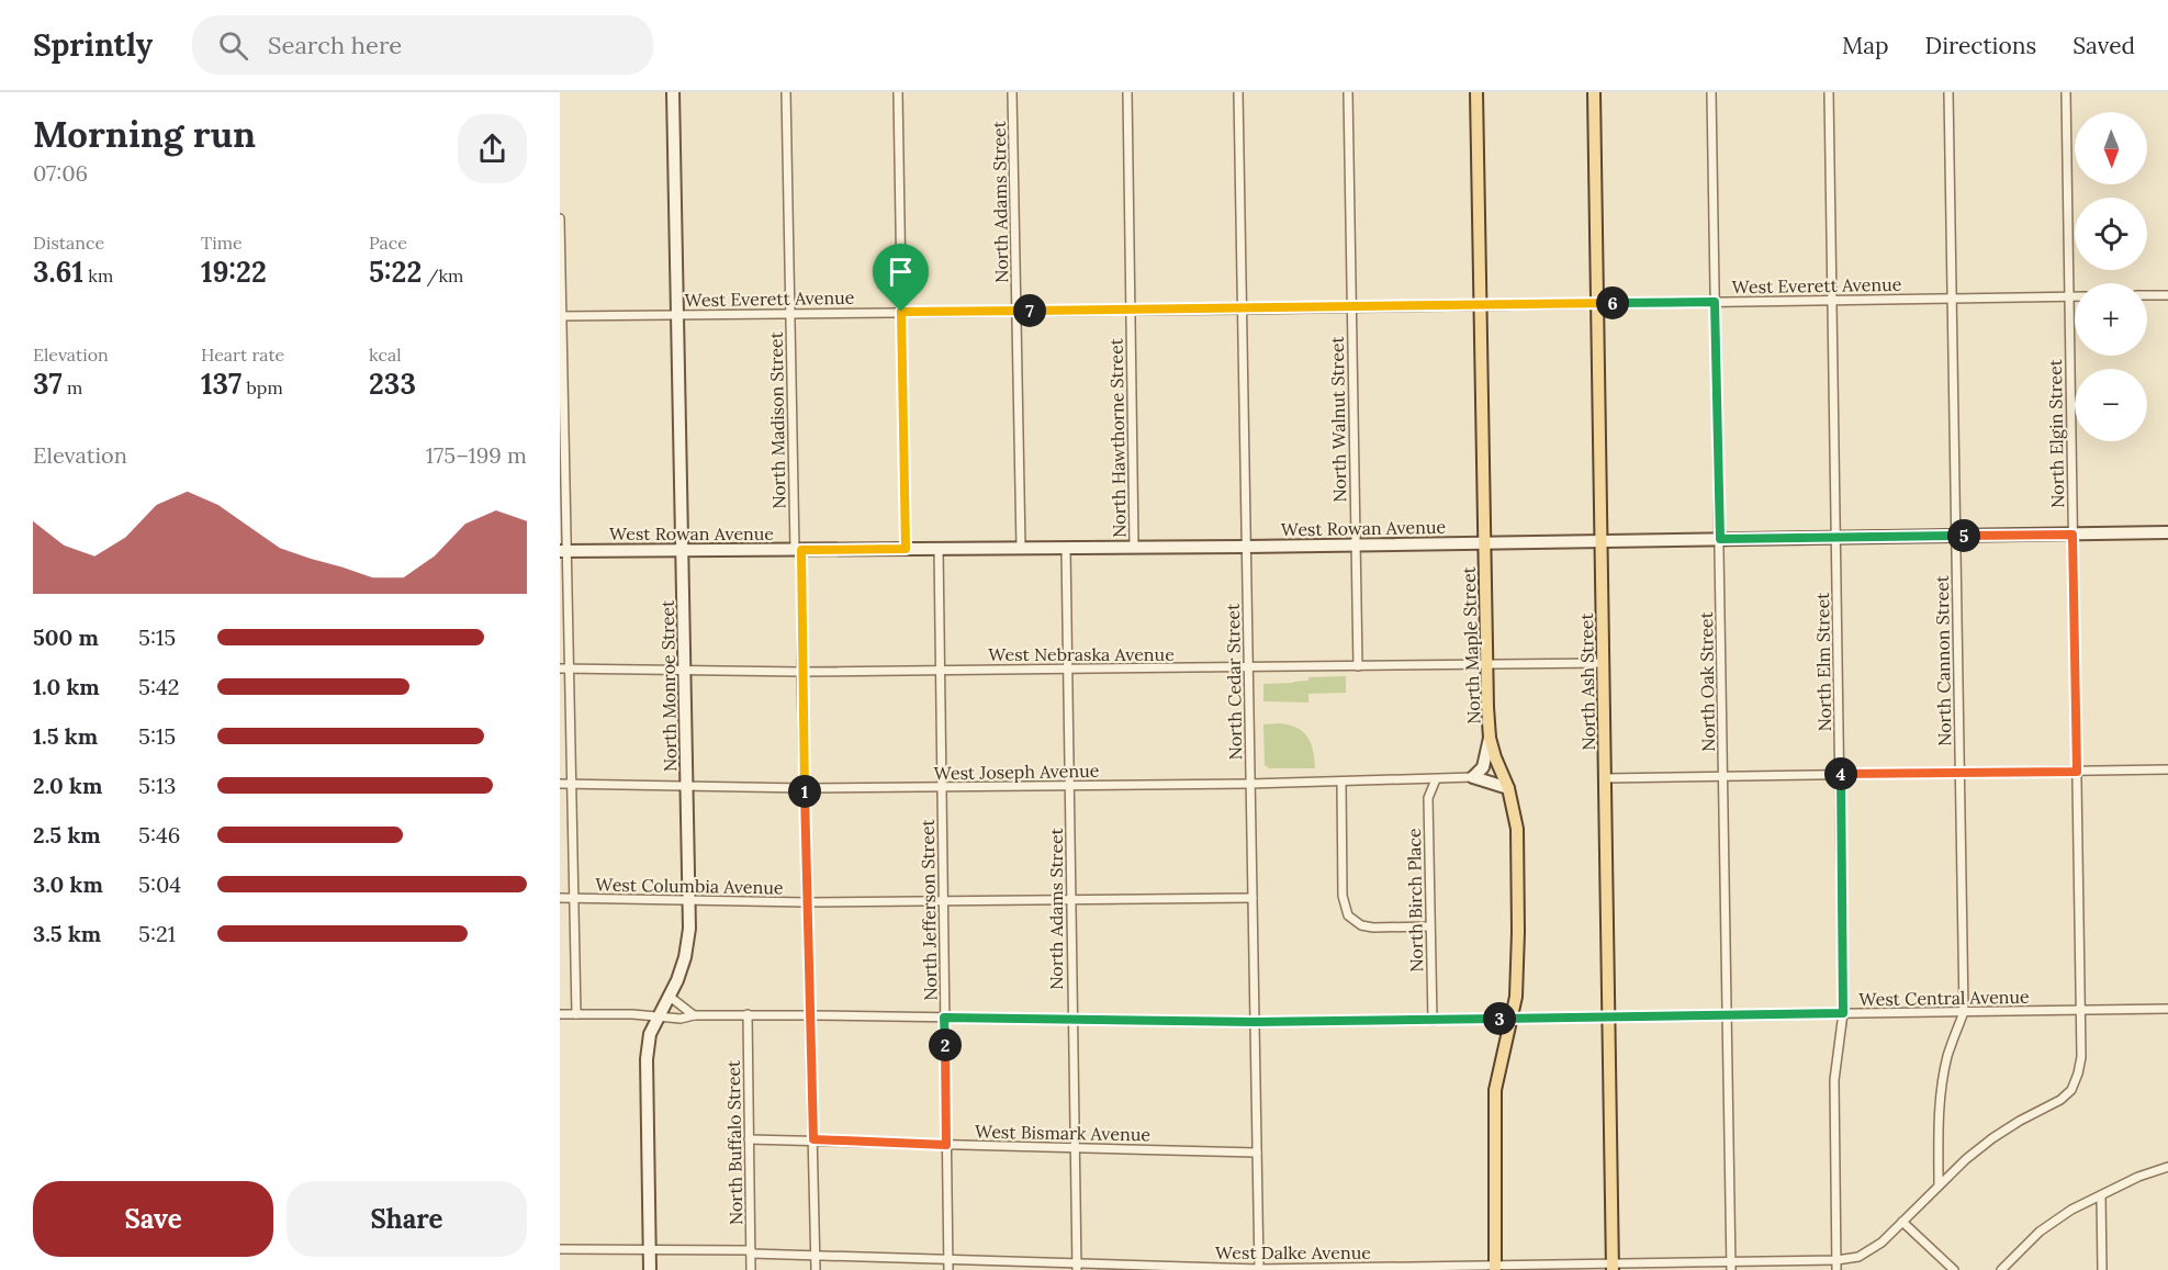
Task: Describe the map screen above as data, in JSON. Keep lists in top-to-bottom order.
{
  "streets": {
    "main road": ["North Maple Street", "North Ash Street"],
    "street": [
      "North Adams Street",
      "West Everett Avenue",
      "North Walnut Street",
      "North Madison Street",
      "North Elgin Street",
      "North Hawthorne Street",
      "West Rowan Avenue",
      "West Nebraska Avenue",
      "North Cannon Street",
      "North Elm Street",
      "North Cedar Street",
      "North Oak Street",
      "North Monroe Street",
      "West Joseph Avenue",
      "West Columbia Avenue",
      "North Birch Place",
      "North Jefferson Street",
      "West Central Avenue",
      "West Bismark Avenue",
      "North Buffalo Street",
      "West Dalke Avenue"
    ]
  },
  "crossings": [
    ["North Adams Street", "West Everett Avenue"],
    ["North Adams Street", "West Rowan Avenue"],
    ["North Adams Street", "West Nebraska Avenue"],
    ["North Adams Street", "West Joseph Avenue"],
    ["North Adams Street", "West Columbia Avenue"],
    ["North Adams Street", "West Central Avenue"],
    ["North Adams Street", "West Bismark Avenue"],
    ["North Adams Street", "West Dalke Avenue"],
    ["West Everett Avenue", "North Walnut Street"],
    ["West Everett Avenue", "North Madison Street"],
    ["West Everett Avenue", "North Elgin Street"],
    ["West Everett Avenue", "North Hawthorne Street"],
    ["West Everett Avenue", "North Maple Street"],
    ["West Everett Avenue", "North Cannon Street"],
    ["West Everett Avenue", "North Elm Street"],
    ["West Everett Avenue", "North Cedar Street"],
    ["West Everett Avenue", "North Ash Street"],
    ["West Everett Avenue", "North Oak Street"],
    ["West Everett Avenue", "North Monroe Street"],
    ["North Walnut Street", "West Rowan Avenue"],
    ["North Walnut Street", "West Nebraska Avenue"],
    ["North Madison Street", "West Rowan Avenue"],
    ["North Madison Street", "West Nebraska Avenue"],
    ["North Madison Street", "West Joseph Avenue"],
    ["North Madison Street", "West Columbia Avenue"],
    ["North Madison Street", "West Central Avenue"],
    ["North Madison Street", "West Bismark Avenue"],
    ["North Madison Street", "West Dalke Avenue"],
    ["North Elgin Street", "West Rowan Avenue"],
    ["North Elgin Street", "North Cannon Street"],
    ["North Elgin Street", "West Central Avenue"],
    ["North Elgin Street", "West Dalke Avenue"],
    ["North Hawthorne Street", "West Rowan Avenue"],
    ["West Rowan Avenue", "North Maple Street"],
    ["West Rowan Avenue", "North Cannon Street"],
    ["West Rowan Avenue", "North Elm Street"],
    ["West Rowan Avenue", "North Cedar Street"],
    ["West Rowan Avenue", "North Ash Street"],
    ["West Rowan Avenue", "North Oak Street"],
    ["West Rowan Avenue", "North Monroe Street"],
    ["West Rowan Avenue", "North Jefferson Street"],
    ["North Maple Street", "West Nebraska Avenue"],
    ["North Maple Street", "West Central Avenue"],
    ["North Maple Street", "West Dalke Avenue"],
    ["West Nebraska Avenue", "North Cedar Street"],
    ["West Nebraska Avenue", "North Ash Street"],
    ["West Nebraska Avenue", "North Monroe Street"],
    ["West Nebraska Avenue", "North Jefferson Street"],
    ["North Cannon Street", "West Central Avenue"],
    ["North Cannon Street", "West Dalke Avenue"],
    ["North Elm Street", "West Central Avenue"],
    ["North Elm Street", "West Dalke Avenue"],
    ["North Cedar Street", "West Joseph Avenue"],
    ["North Cedar Street", "West Columbia Avenue"],
    ["North Cedar Street", "West Central Avenue"],
    ["North Cedar Street", "West Bismark Avenue"],
    ["North Cedar Street", "West Dalke Avenue"],
    ["North Ash Street", "West Central Avenue"],
    ["North Ash Street", "West Dalke Avenue"],
    ["North Oak Street", "West Central Avenue"],
    ["North Oak Street", "West Dalke Avenue"],
    ["North Monroe Street", "West Joseph Avenue"],
    ["North Monroe Street", "West Columbia Avenue"],
    ["North Monroe Street", "West Central Avenue"],
    ["North Monroe Street", "West Dalke Avenue"],
    ["West Joseph Avenue", "North Birch Place"],
    ["West Joseph Avenue", "North Jefferson Street"],
    ["West Columbia Avenue", "North Jefferson Street"],
    ["North Birch Place", "West Central Avenue"],
    ["North Jefferson Street", "West Central Avenue"],
    ["North Jefferson Street", "West Bismark Avenue"],
    ["North Jefferson Street", "West Dalke Avenue"],
    ["West Central Avenue", "North Buffalo Street"],
    ["West Bismark Avenue", "North Buffalo Street"],
    ["North Buffalo Street", "West Dalke Avenue"]
  ],
  "north": "bottom",
  "page": {
    "header": "Sprintly",
    "search": "Search here",
    "nav": ["Map", "Directions", "Saved"],
    "heading": ["Morning run", "07:06"],
    "map_buttons": ["+", "−"],
    "stats": [
      ["Distance", "3.61 km"],
      ["Time", "19:22"],
      ["Pace", "5:22 /km"],
      ["Elevation", "37 m"],
      ["Heart rate", "137 bpm"],
      ["kcal", "233"]
    ],
    "pins": [
      "6",
      "7",
      "5",
      "4",
      "1",
      "3",
      "2"
    ],
    "chart": ["Elevation", "175–199 m"],
    "list": [
      {
        "name": "500 m",
        "note": "5:15"
      },
      {
        "name": "1.0 km",
        "note": "5:42"
      },
      {
        "name": "1.5 km",
        "note": "5:15"
      },
      {
        "name": "2.0 km",
        "note": "5:13"
      },
      {
        "name": "2.5 km",
        "note": "5:46"
      },
      {
        "name": "3.0 km",
        "note": "5:04"
      },
      {
        "name": "3.5 km",
        "note": "5:21"
      }
    ],
    "buttons": ["Save", "Share"]
  }
}
